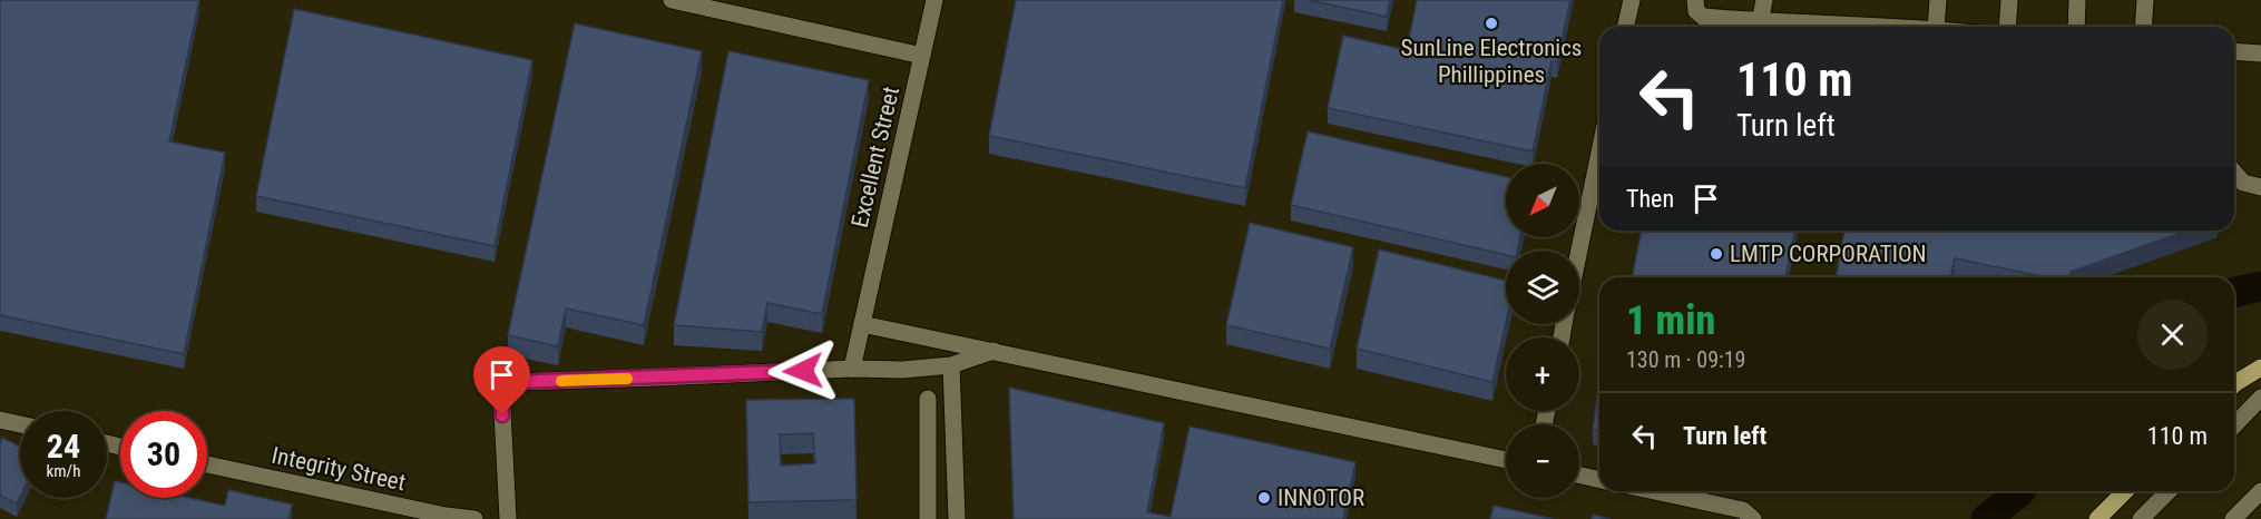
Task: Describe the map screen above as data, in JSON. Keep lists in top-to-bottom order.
{
  "streets": {
    "street": ["Excellent Street", "Integrity Street"]
  },
  "places": ["SunLine Electronics Phillippines", "LMTP CORPORATION", "INNOTOR"],
  "north": "bottom left",
  "page": {
    "turn": ["110 m", "Turn left"],
    "map_buttons": ["+", "−"],
    "then": "Then",
    "heading": ["1 min", "130 m · 09:19"],
    "list": [
      {
        "name": "Turn left",
        "value": "110 m"
      }
    ],
    "speed": "24 km/h",
    "limit": "30"
  }
}
